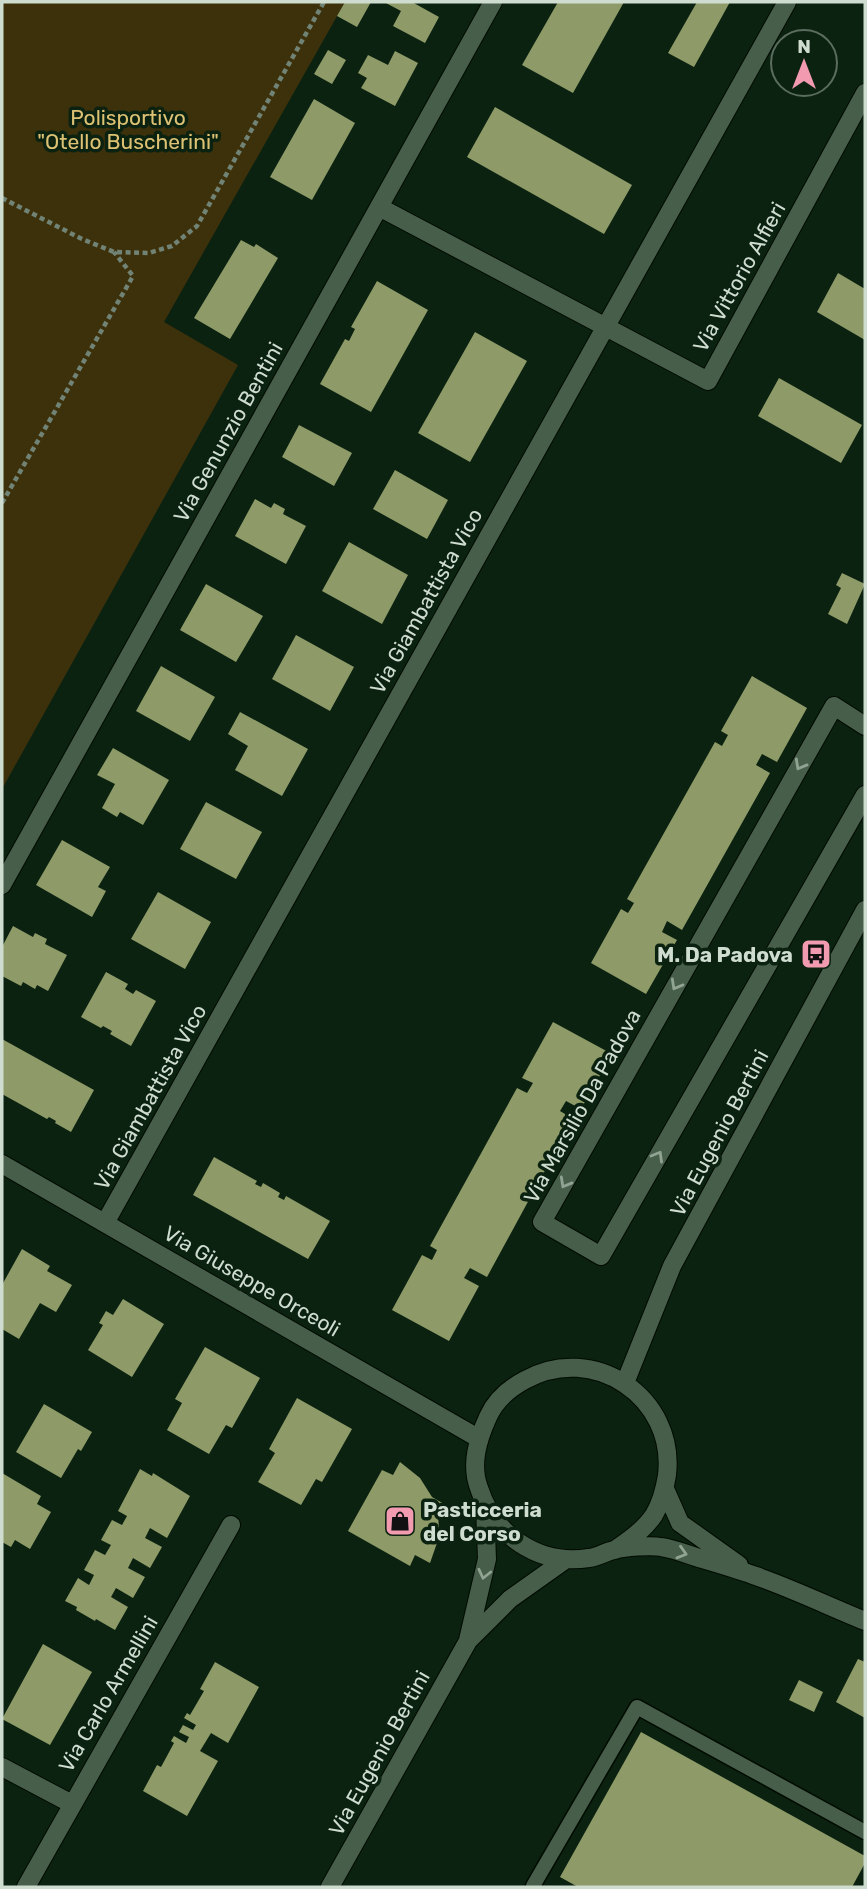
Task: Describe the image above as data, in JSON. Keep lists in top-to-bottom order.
{
  "streets": {
    "street": [
      "Via Vittorio Alfieri",
      "Via Genunzio Bentini",
      "Via Giambattista Vico",
      "Via Marsilio Da Padova",
      "Via Eugenio Bertini",
      "Via Giuseppe Orceoli",
      "Via Carlo Armellini"
    ]
  },
  "crossings": [
    ["Via Vittorio Alfieri", "Via Giambattista Vico"],
    ["Via Giambattista Vico", "Via Giuseppe Orceoli"],
    ["Via Eugenio Bertini", "Via Giuseppe Orceoli"]
  ],
  "parks": ["Polisportivo \"Otello Buscherini\""],
  "places": {
    "bus stop": ["M. Da Padova"],
    "shop": ["Pasticceria del Corso"]
  },
  "north": "top"
}
